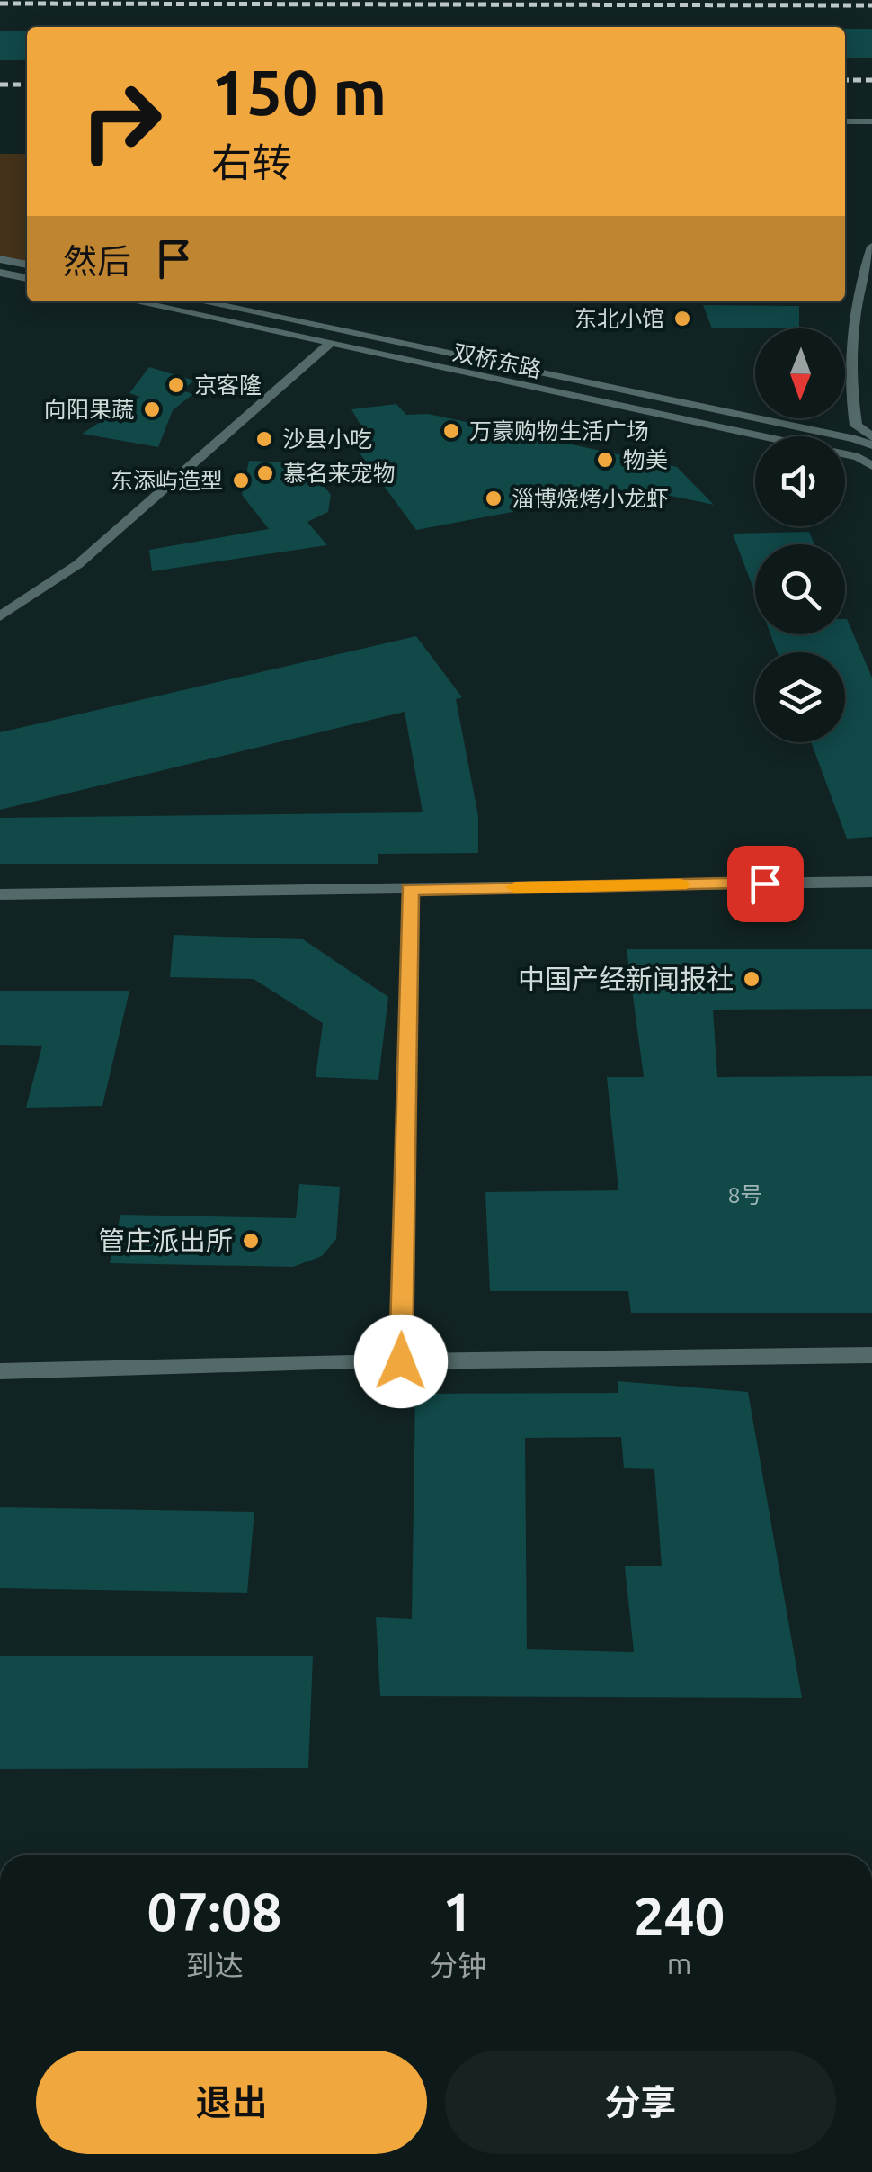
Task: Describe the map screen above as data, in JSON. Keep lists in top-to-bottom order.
{
  "streets": {
    "street": ["双桥东路"]
  },
  "places": [
    "东北小馆",
    "京客隆",
    "向阳果蔬",
    "万豪购物生活广场",
    "沙县小吃",
    "物美",
    "慕名来宠物",
    "东添屿造型",
    "淄博烧烤小龙虾",
    "中国产经新闻报社",
    "管庄派出所"
  ],
  "house_numbers": ["8号"],
  "north": "bottom",
  "page": {
    "turn": ["150 m", "右转"],
    "then": "然后",
    "eta": [
      "07:08",
      "到达",
      "1",
      "分钟",
      "240",
      "m"
    ],
    "buttons": ["退出", "分享"]
  }
}
